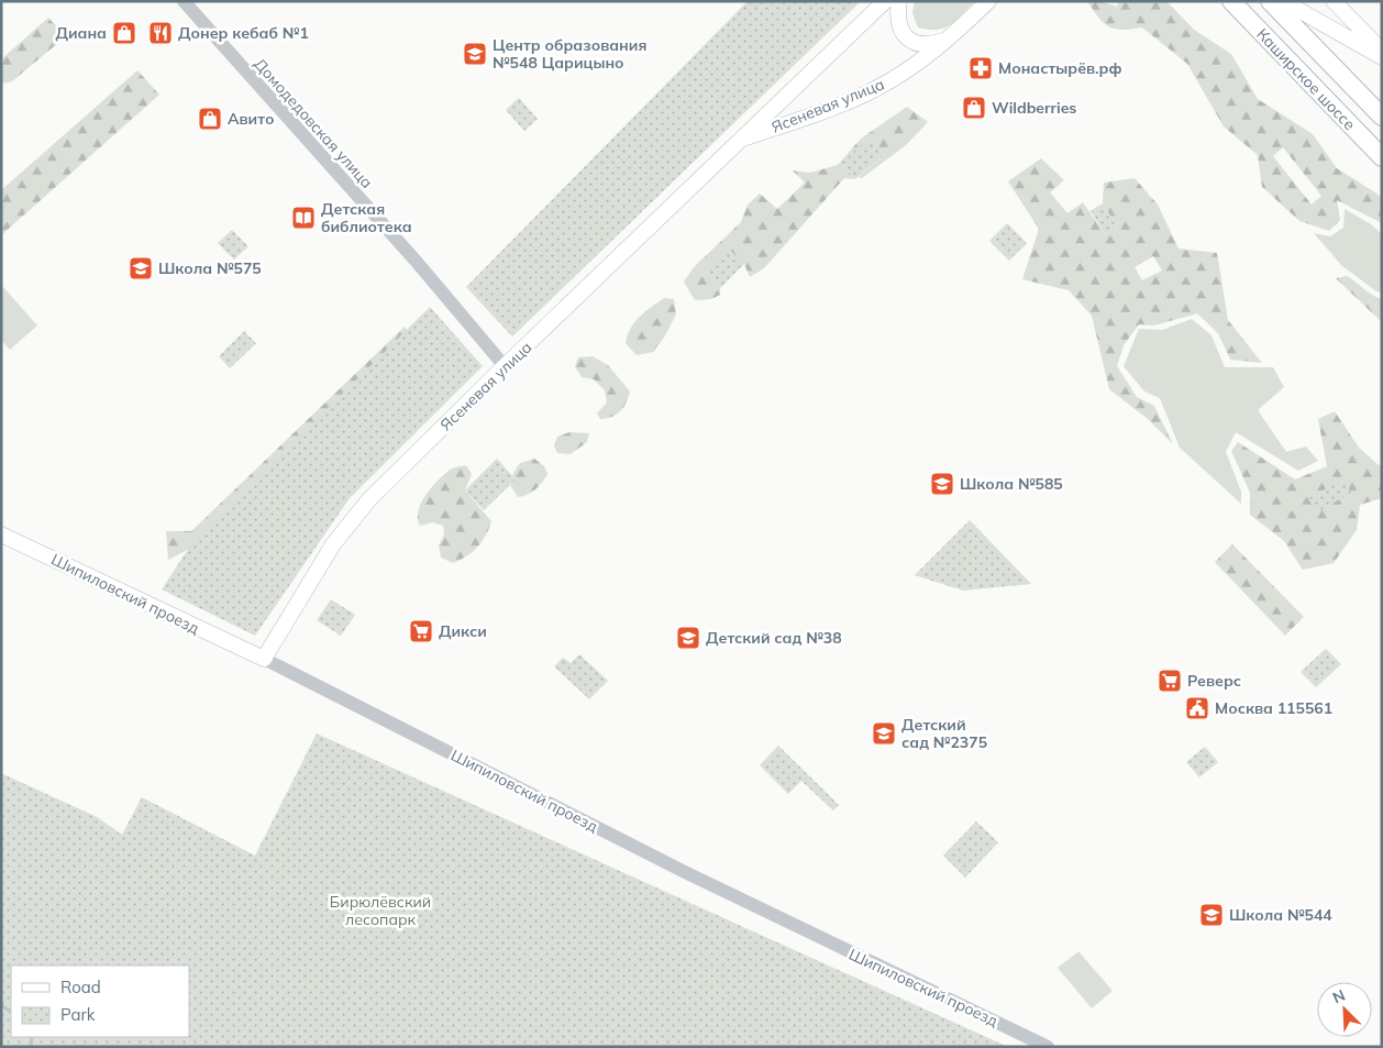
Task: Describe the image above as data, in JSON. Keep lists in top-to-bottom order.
{
  "streets": {
    "main road": ["Каширское шоссе", "Ясеневая улица", "Шипиловский проезд"],
    "street": ["Домодедовская улица"]
  },
  "crossings": [
    ["Ясеневая улица", "Домодедовская улица"],
    ["Ясеневая улица", "Шипиловский проезд"]
  ],
  "parks": ["Бирюлёвский лесопарк"],
  "places": {
    "shop": ["Диана", "Wildberries", "Авито"],
    "restaurant": ["Донер кебаб №1"],
    "school or university": [
      "Центр образования №548 Царицыно",
      "Школа №575",
      "Школа №585",
      "Детский сад №38",
      "Детский сад №2375",
      "Школа №544"
    ],
    "pharmacy": ["Монастырёв.рф"],
    "library": ["Детская библиотека"],
    "supermarket": ["Дикси", "Реверс"],
    "public building": ["Москва 115561"]
  },
  "legend": ["Road", "Park"],
  "north": "top left"
}
